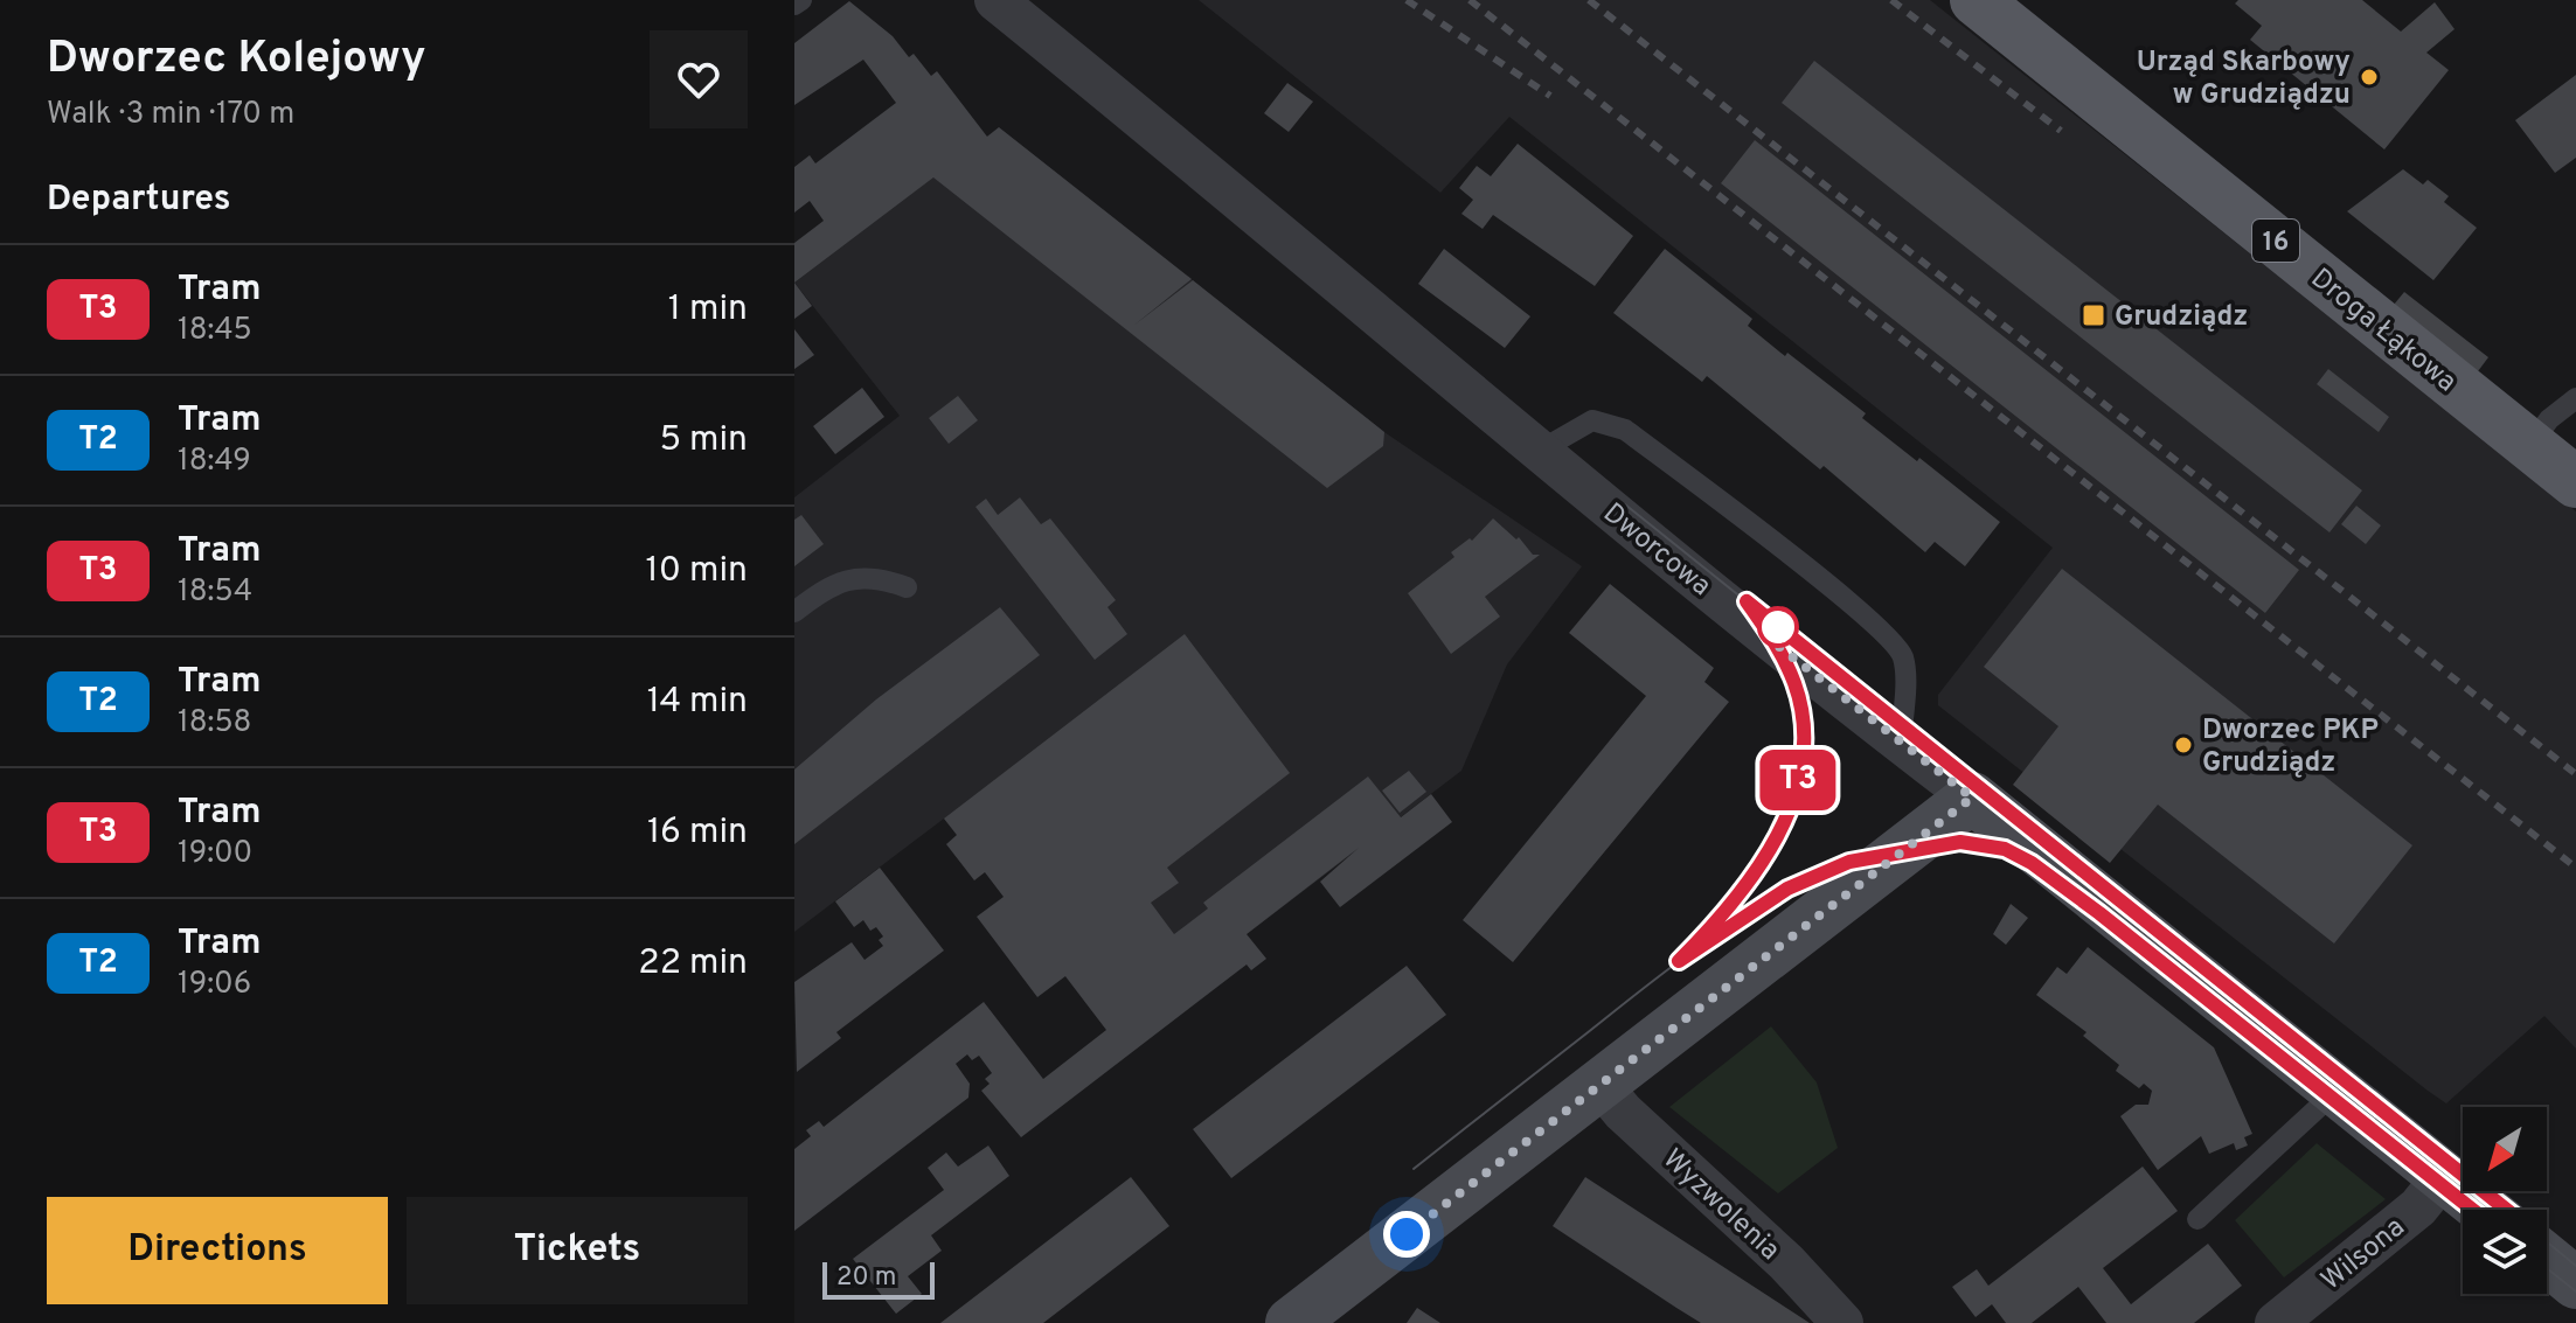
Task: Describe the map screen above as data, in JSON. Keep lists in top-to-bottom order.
{
  "streets": {
    "main road": ["16", "Droga Łąkowa"],
    "street": ["Dworcowa", "Wyzwolenia", "Wilsona"]
  },
  "crossings": [
    ["Dworcowa", "Wilsona"]
  ],
  "places": {
    "other": ["Urząd Skarbowy w Grudziądzu", "Dworzec PKP Grudziądz"],
    "transit": ["Grudziądz"]
  },
  "lines": ["tram line T3"],
  "scale_bar": "20 m",
  "north": "bottom left",
  "page": {
    "heading": [
      ["Dworzec Kolejowy", "Walk · 3 min · 170 m"],
      "Departures"
    ],
    "on_map": "T3",
    "list": [
      {
        "mark": "T3",
        "name": "Tram",
        "note": "18:45",
        "value": "1 min"
      },
      {
        "mark": "T2",
        "name": "Tram",
        "note": "18:49",
        "value": "5 min"
      },
      {
        "mark": "T3",
        "name": "Tram",
        "note": "18:54",
        "value": "10 min"
      },
      {
        "mark": "T2",
        "name": "Tram",
        "note": "18:58",
        "value": "14 min"
      },
      {
        "mark": "T3",
        "name": "Tram",
        "note": "19:00",
        "value": "16 min"
      },
      {
        "mark": "T2",
        "name": "Tram",
        "note": "19:06",
        "value": "22 min"
      }
    ],
    "buttons": ["Directions", "Tickets"],
    "scale": "20 m"
  }
}
